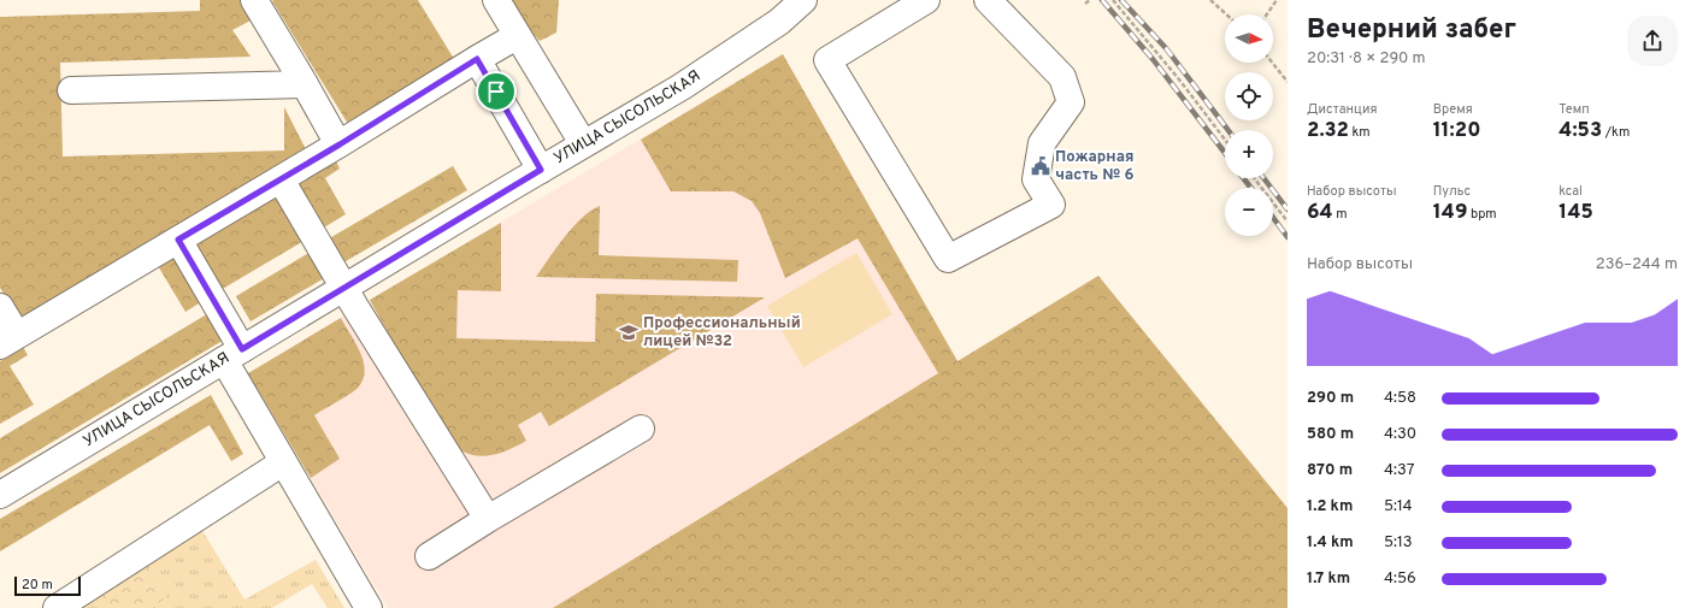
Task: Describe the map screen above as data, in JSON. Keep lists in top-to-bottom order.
{
  "streets": {
    "main road": ["УЛИЦА СЫСОЛЬСКАЯ"]
  },
  "places": {
    "public building": ["Пожарная часть № 6"],
    "school or university": ["Профессиональный лицей №32"]
  },
  "scale_bar": "20 m",
  "north": "right",
  "page": {
    "heading": ["Вечерний забег", "20:31 · 8 × 290 m"],
    "map_buttons": ["+", "−"],
    "stats": [
      ["Дистанция", "2.32 km"],
      ["Время", "11:20"],
      ["Темп", "4:53 /km"],
      ["Набор высоты", "64 m"],
      ["Пульс", "149 bpm"],
      ["kcal", "145"]
    ],
    "chart": ["Набор высоты", "236–244 m"],
    "list": [
      {
        "name": "290 m",
        "note": "4:58"
      },
      {
        "name": "580 m",
        "note": "4:30"
      },
      {
        "name": "870 m",
        "note": "4:37"
      },
      {
        "name": "1.2 km",
        "note": "5:14"
      },
      {
        "name": "1.4 km",
        "note": "5:13"
      },
      {
        "name": "1.7 km",
        "note": "4:56"
      }
    ],
    "scale": "20 m"
  }
}
